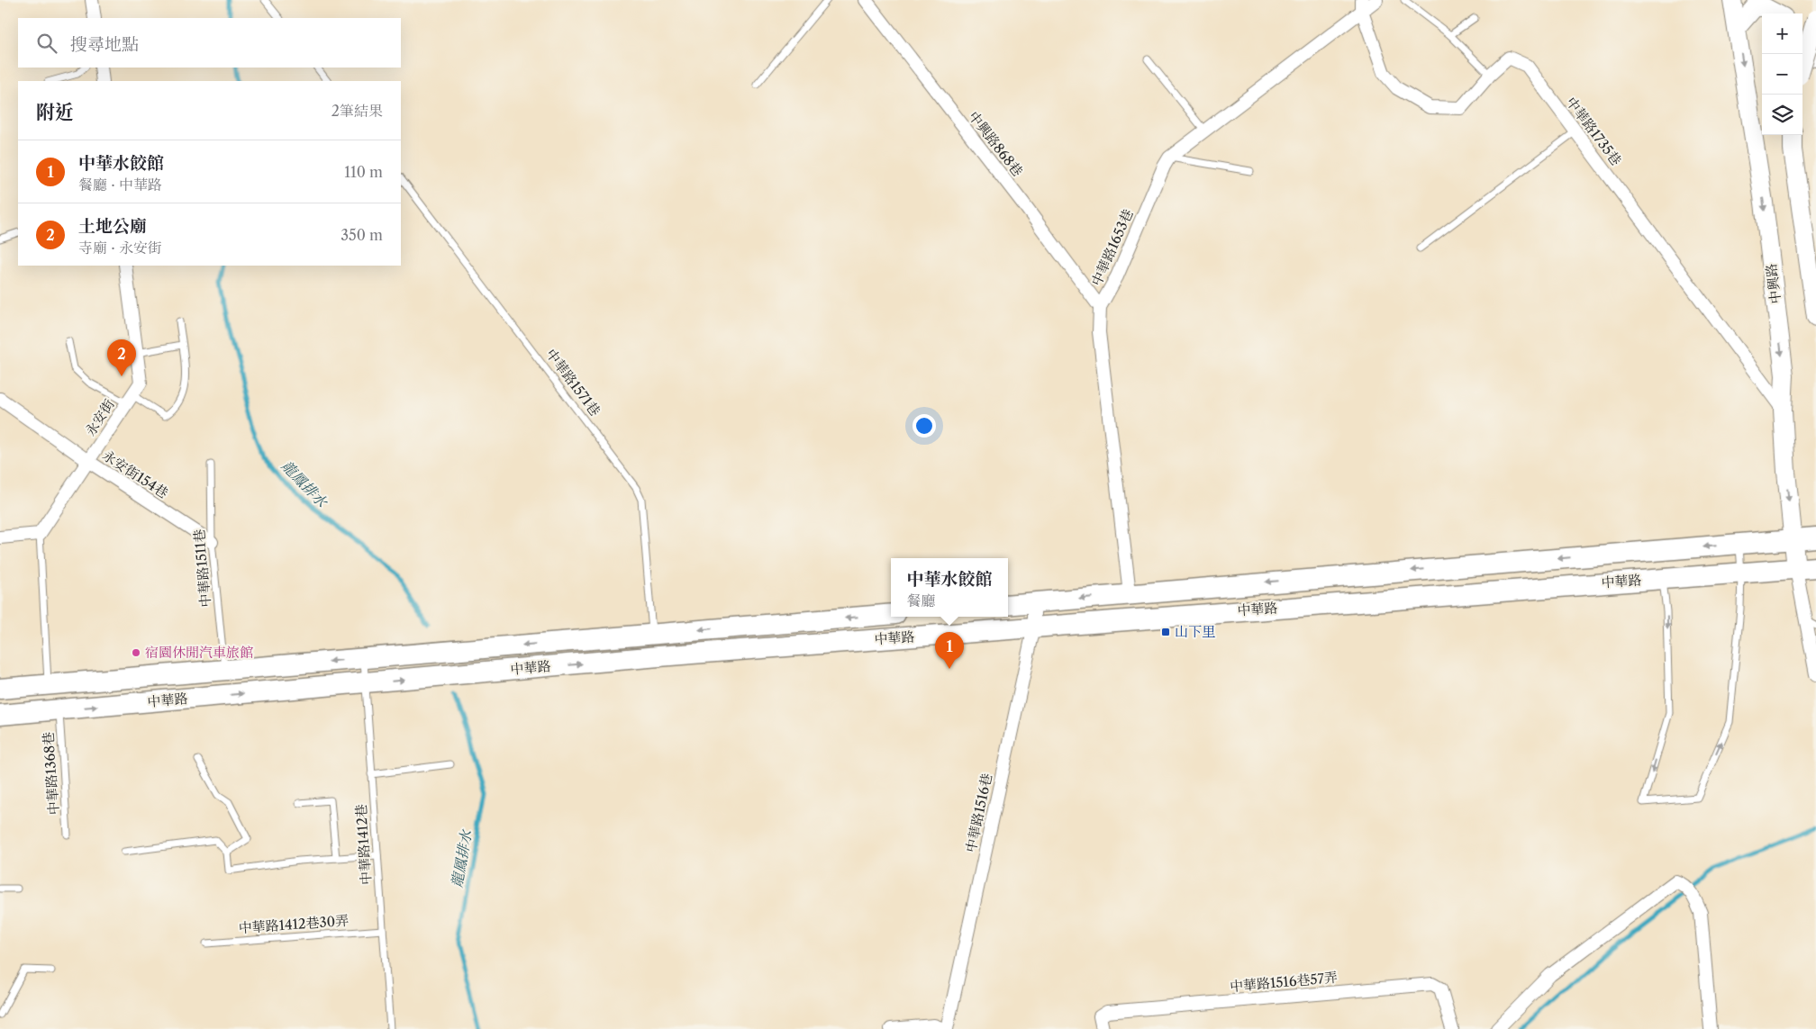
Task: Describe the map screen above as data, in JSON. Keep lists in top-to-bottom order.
{
  "streets": {
    "main road": ["中華路"],
    "street": [
      "中華路1735巷",
      "中興路868巷",
      "中華路1653巷",
      "中興路",
      "永安街",
      "永安街154巷",
      "中華路1516巷",
      "中華路1516巷57弄"
    ],
    "lane": [
      "中華路1571巷",
      "中華路1511巷",
      "中華路1368巷",
      "中華路1412巷",
      "中華路1412巷30弄"
    ]
  },
  "crossings": [
    ["中華路1735巷", "中華路1653巷"],
    ["中華路1735巷", "中興路"],
    ["中興路868巷", "中華路1653巷"],
    ["中華路1653巷", "中華路"],
    ["中興路", "中華路"],
    ["中華路1571巷", "中華路"],
    ["永安街", "永安街154巷"],
    ["永安街154巷", "中華路1511巷"],
    ["中華路1511巷", "中華路"],
    ["中華路", "中華路1368巷"],
    ["中華路", "中華路1516巷"],
    ["中華路", "中華路1412巷"],
    ["中華路1412巷", "中華路1412巷30弄"]
  ],
  "water": ["龍鳳排水"],
  "places": {
    "transit": ["山下里"],
    "other": ["宿園休閒汽車旅館"]
  },
  "page": {
    "map_buttons": ["+", "−"],
    "search": "搜尋地點",
    "heading": ["附近", "2筆結果"],
    "list": [
      {
        "mark": "1",
        "name": "中華水餃館",
        "note": "餐廳 · 中華路",
        "value": "110 m"
      },
      {
        "mark": "2",
        "name": "土地公廟",
        "note": "寺廟 · 永安街",
        "value": "350 m"
      }
    ],
    "pins": ["2", "1"],
    "popup": ["中華水餃館", "餐廳"]
  }
}
